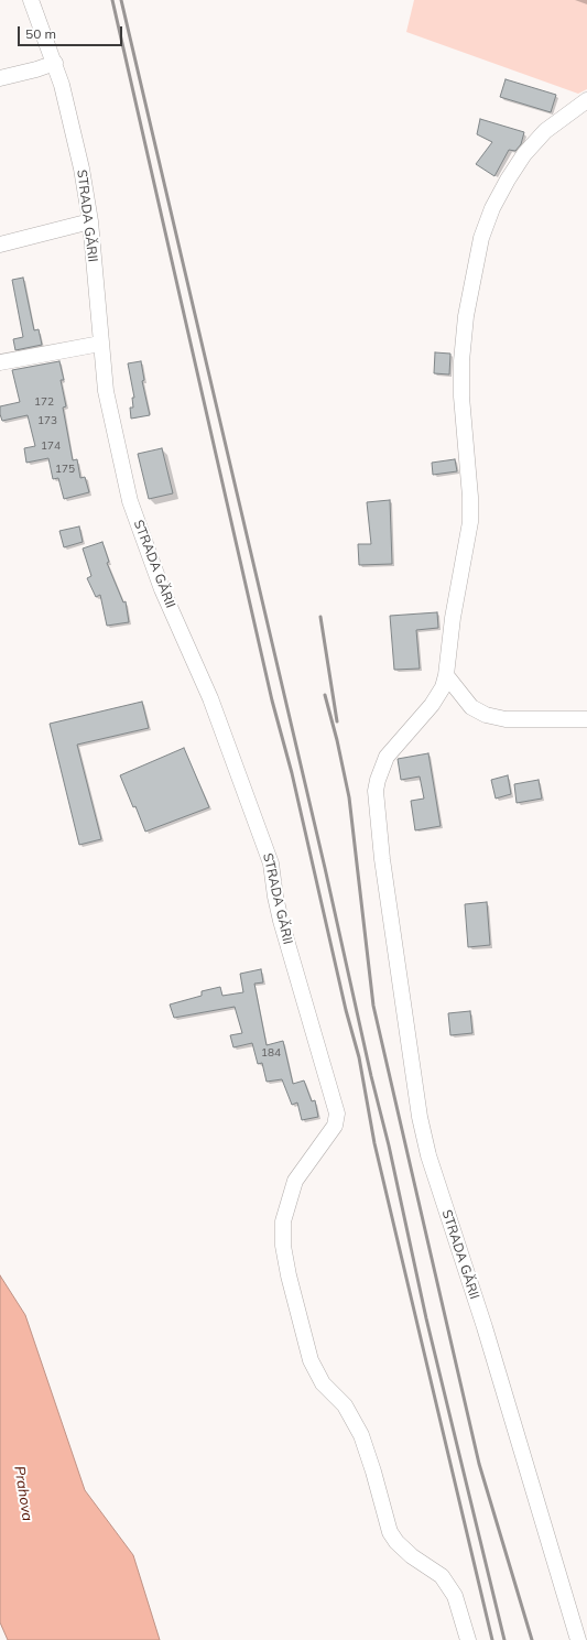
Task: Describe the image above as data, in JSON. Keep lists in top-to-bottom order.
{
  "streets": {
    "street": ["STRADA GĂRII"]
  },
  "water": ["Prahova"],
  "house_numbers": [
    "172",
    "173",
    "174",
    "175",
    "184"
  ],
  "scale_bar": "50 m"
}
